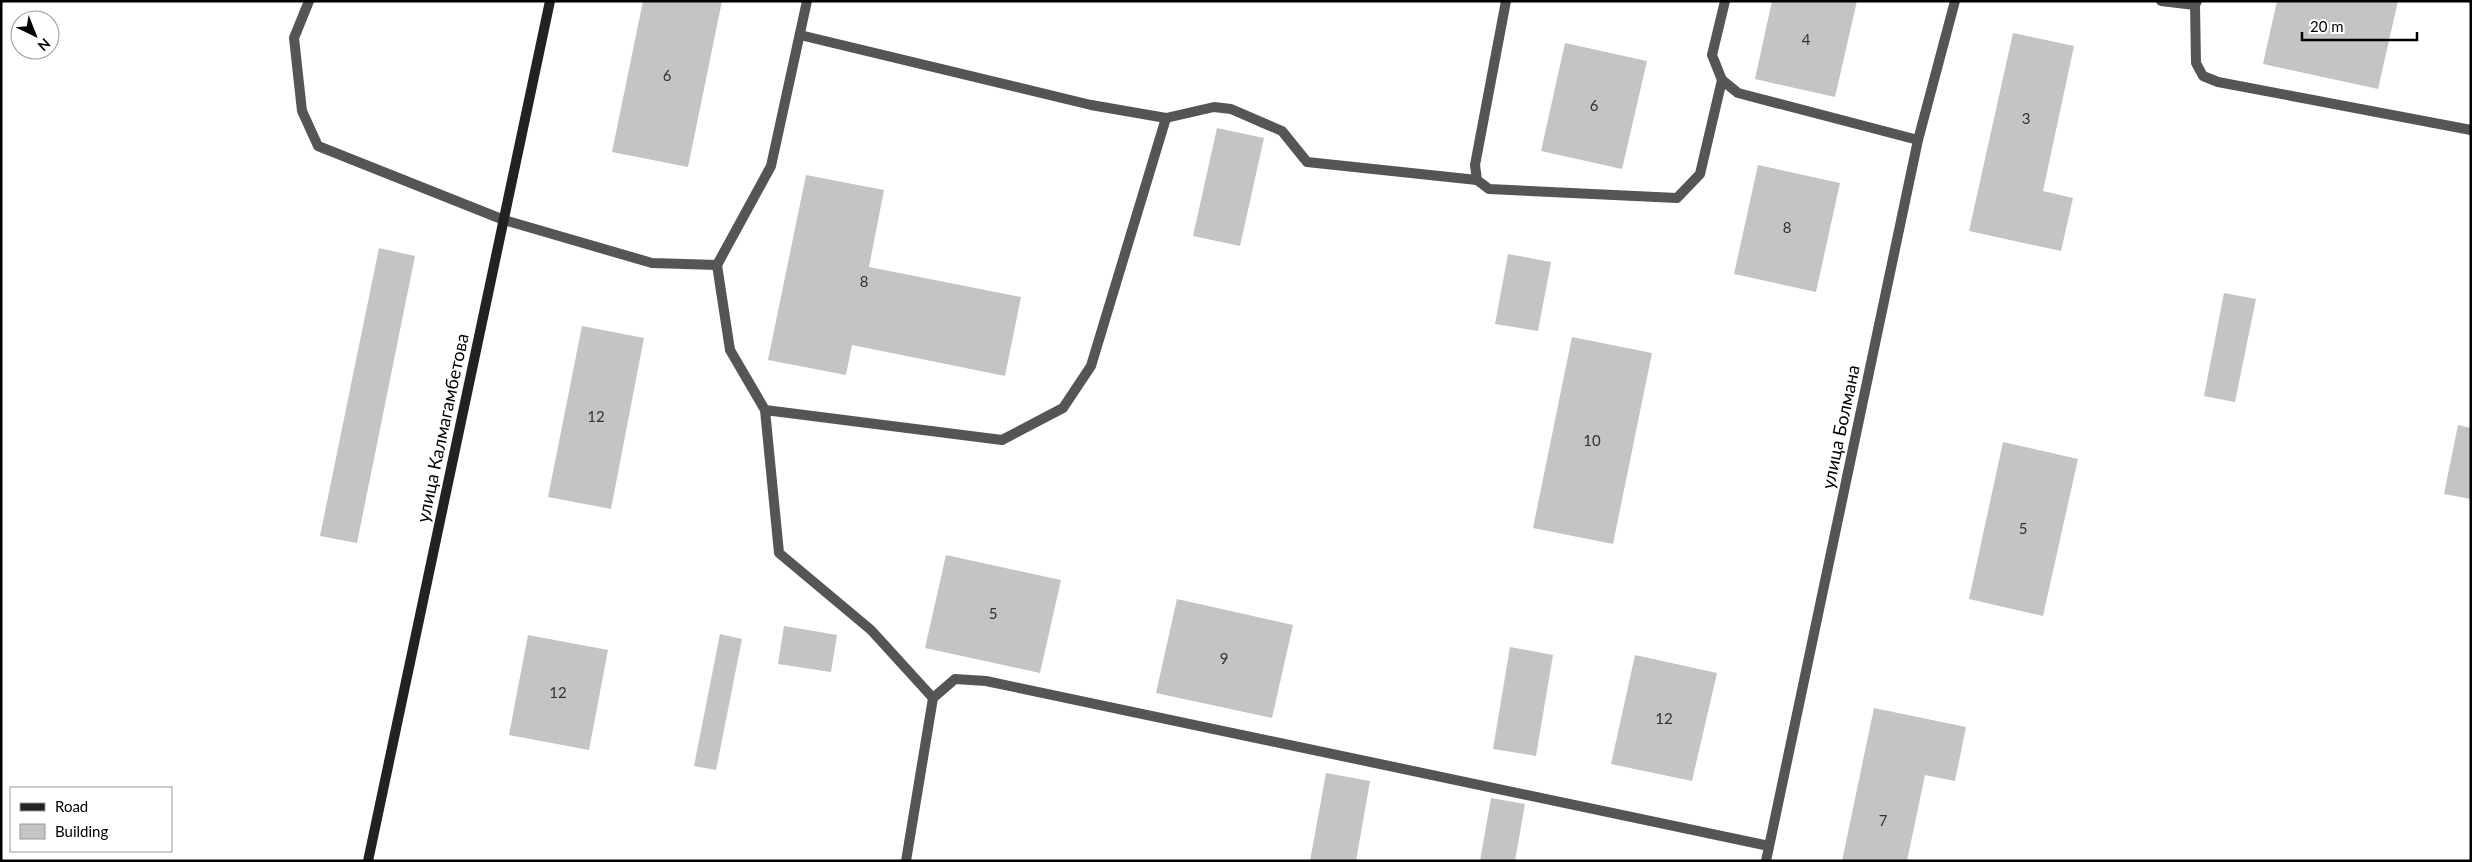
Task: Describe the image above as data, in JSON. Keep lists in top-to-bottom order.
{
  "streets": {
    "street": ["улица Болмана", "улица Калмагамбетова"]
  },
  "house_numbers": [
    "4",
    "6",
    "6",
    "3",
    "8",
    "8",
    "12",
    "10",
    "5",
    "5",
    "9",
    "12",
    "12",
    "7"
  ],
  "legend": ["Road", "Building"],
  "scale_bar": "20 m",
  "north": "bottom right"
}
